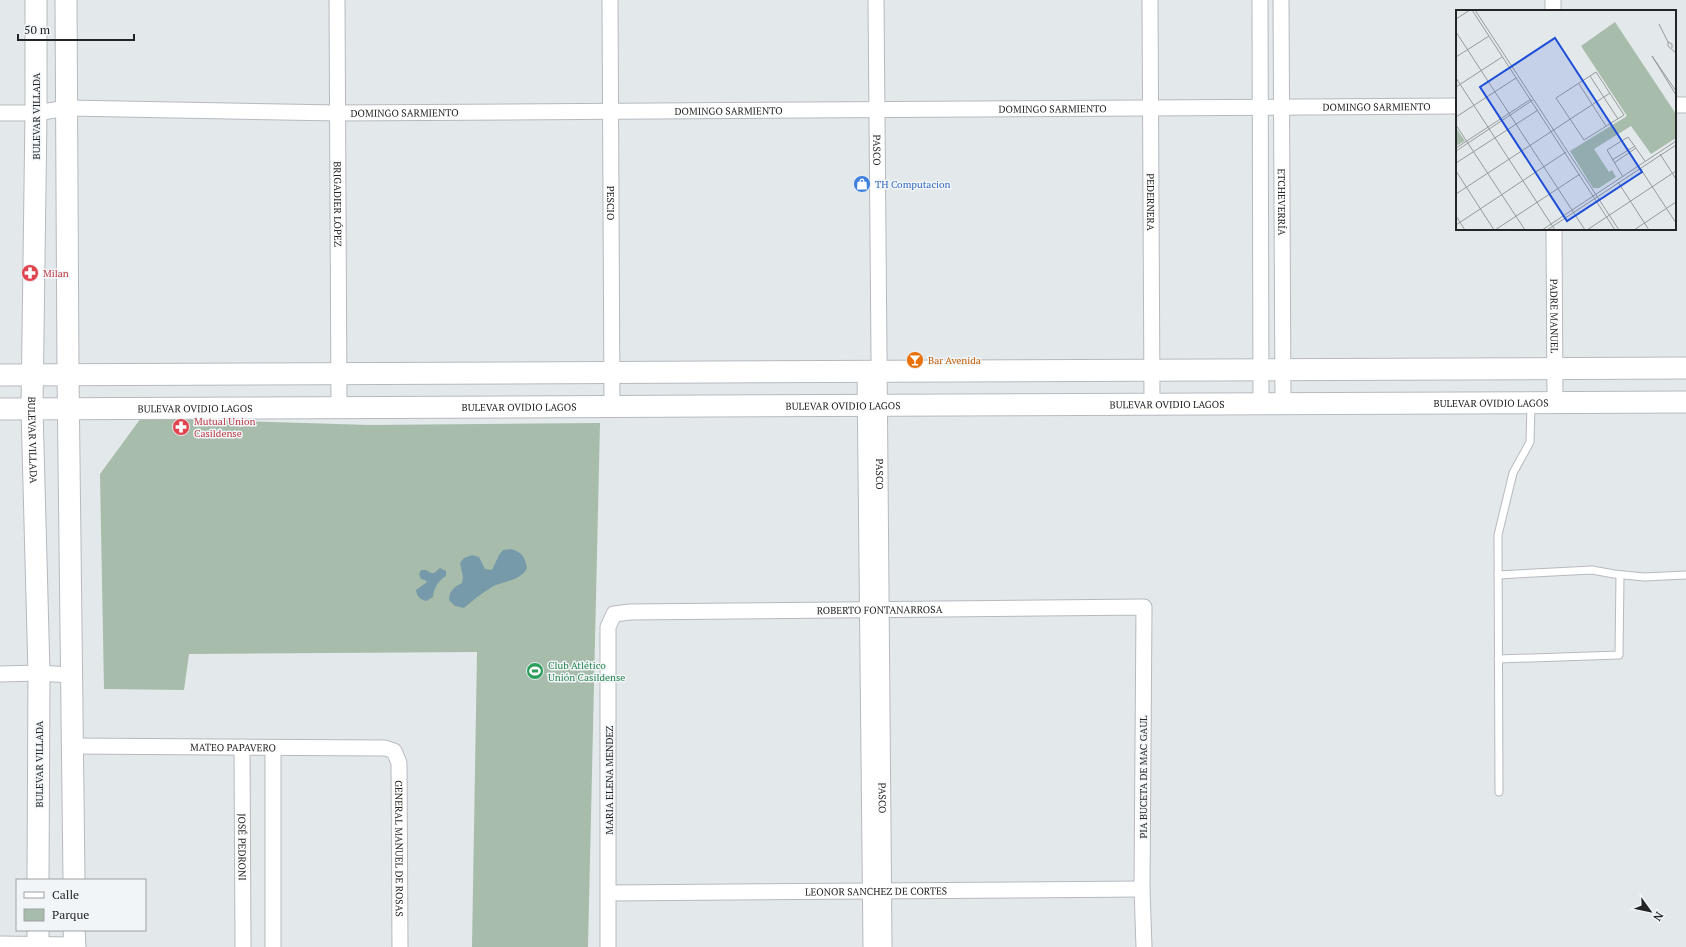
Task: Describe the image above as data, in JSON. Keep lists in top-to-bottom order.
{
  "streets": {
    "main road": ["BULEVAR VILLADA", "BULEVAR OVIDIO LAGOS"],
    "street": [
      "DOMINGO SARMIENTO",
      "PASCO",
      "PEDERNERA",
      "ETCHEVERRÍA",
      "PESCIO",
      "BRIGADIER LÓPEZ",
      "PADRE MANUEL",
      "ROBERTO FONTANARROSA",
      "MATEO PAPAVERO",
      "PIA BUCETA DE MAC GAUL",
      "MARIA ELENA MENDEZ",
      "JOSÉ PEDRONI",
      "GENERAL MANUEL DE ROSAS",
      "LEONOR SANCHEZ DE CORTES"
    ]
  },
  "crossings": [
    ["DOMINGO SARMIENTO", "BULEVAR VILLADA"],
    ["DOMINGO SARMIENTO", "PASCO"],
    ["DOMINGO SARMIENTO", "PEDERNERA"],
    ["DOMINGO SARMIENTO", "ETCHEVERRÍA"],
    ["DOMINGO SARMIENTO", "PESCIO"],
    ["DOMINGO SARMIENTO", "BRIGADIER LÓPEZ"],
    ["BULEVAR VILLADA", "BULEVAR OVIDIO LAGOS"],
    ["PASCO", "BULEVAR OVIDIO LAGOS"],
    ["PASCO", "ROBERTO FONTANARROSA"],
    ["PASCO", "LEONOR SANCHEZ DE CORTES"],
    ["PEDERNERA", "BULEVAR OVIDIO LAGOS"],
    ["ETCHEVERRÍA", "BULEVAR OVIDIO LAGOS"],
    ["PESCIO", "BULEVAR OVIDIO LAGOS"],
    ["BRIGADIER LÓPEZ", "BULEVAR OVIDIO LAGOS"],
    ["PADRE MANUEL", "BULEVAR OVIDIO LAGOS"],
    ["ROBERTO FONTANARROSA", "PIA BUCETA DE MAC GAUL"],
    ["ROBERTO FONTANARROSA", "MARIA ELENA MENDEZ"],
    ["MATEO PAPAVERO", "JOSÉ PEDRONI"],
    ["MATEO PAPAVERO", "GENERAL MANUEL DE ROSAS"],
    ["PIA BUCETA DE MAC GAUL", "LEONOR SANCHEZ DE CORTES"],
    ["MARIA ELENA MENDEZ", "LEONOR SANCHEZ DE CORTES"]
  ],
  "places": {
    "shop": ["TH Computacion"],
    "pharmacy": ["Milan", "Mutual Union Casildense"],
    "bar": ["Bar Avenida"],
    "sports": ["Club Atlético Unión Casildense"]
  },
  "legend": ["Calle", "Parque"],
  "scale_bar": "50 m",
  "north": "bottom right"
}
